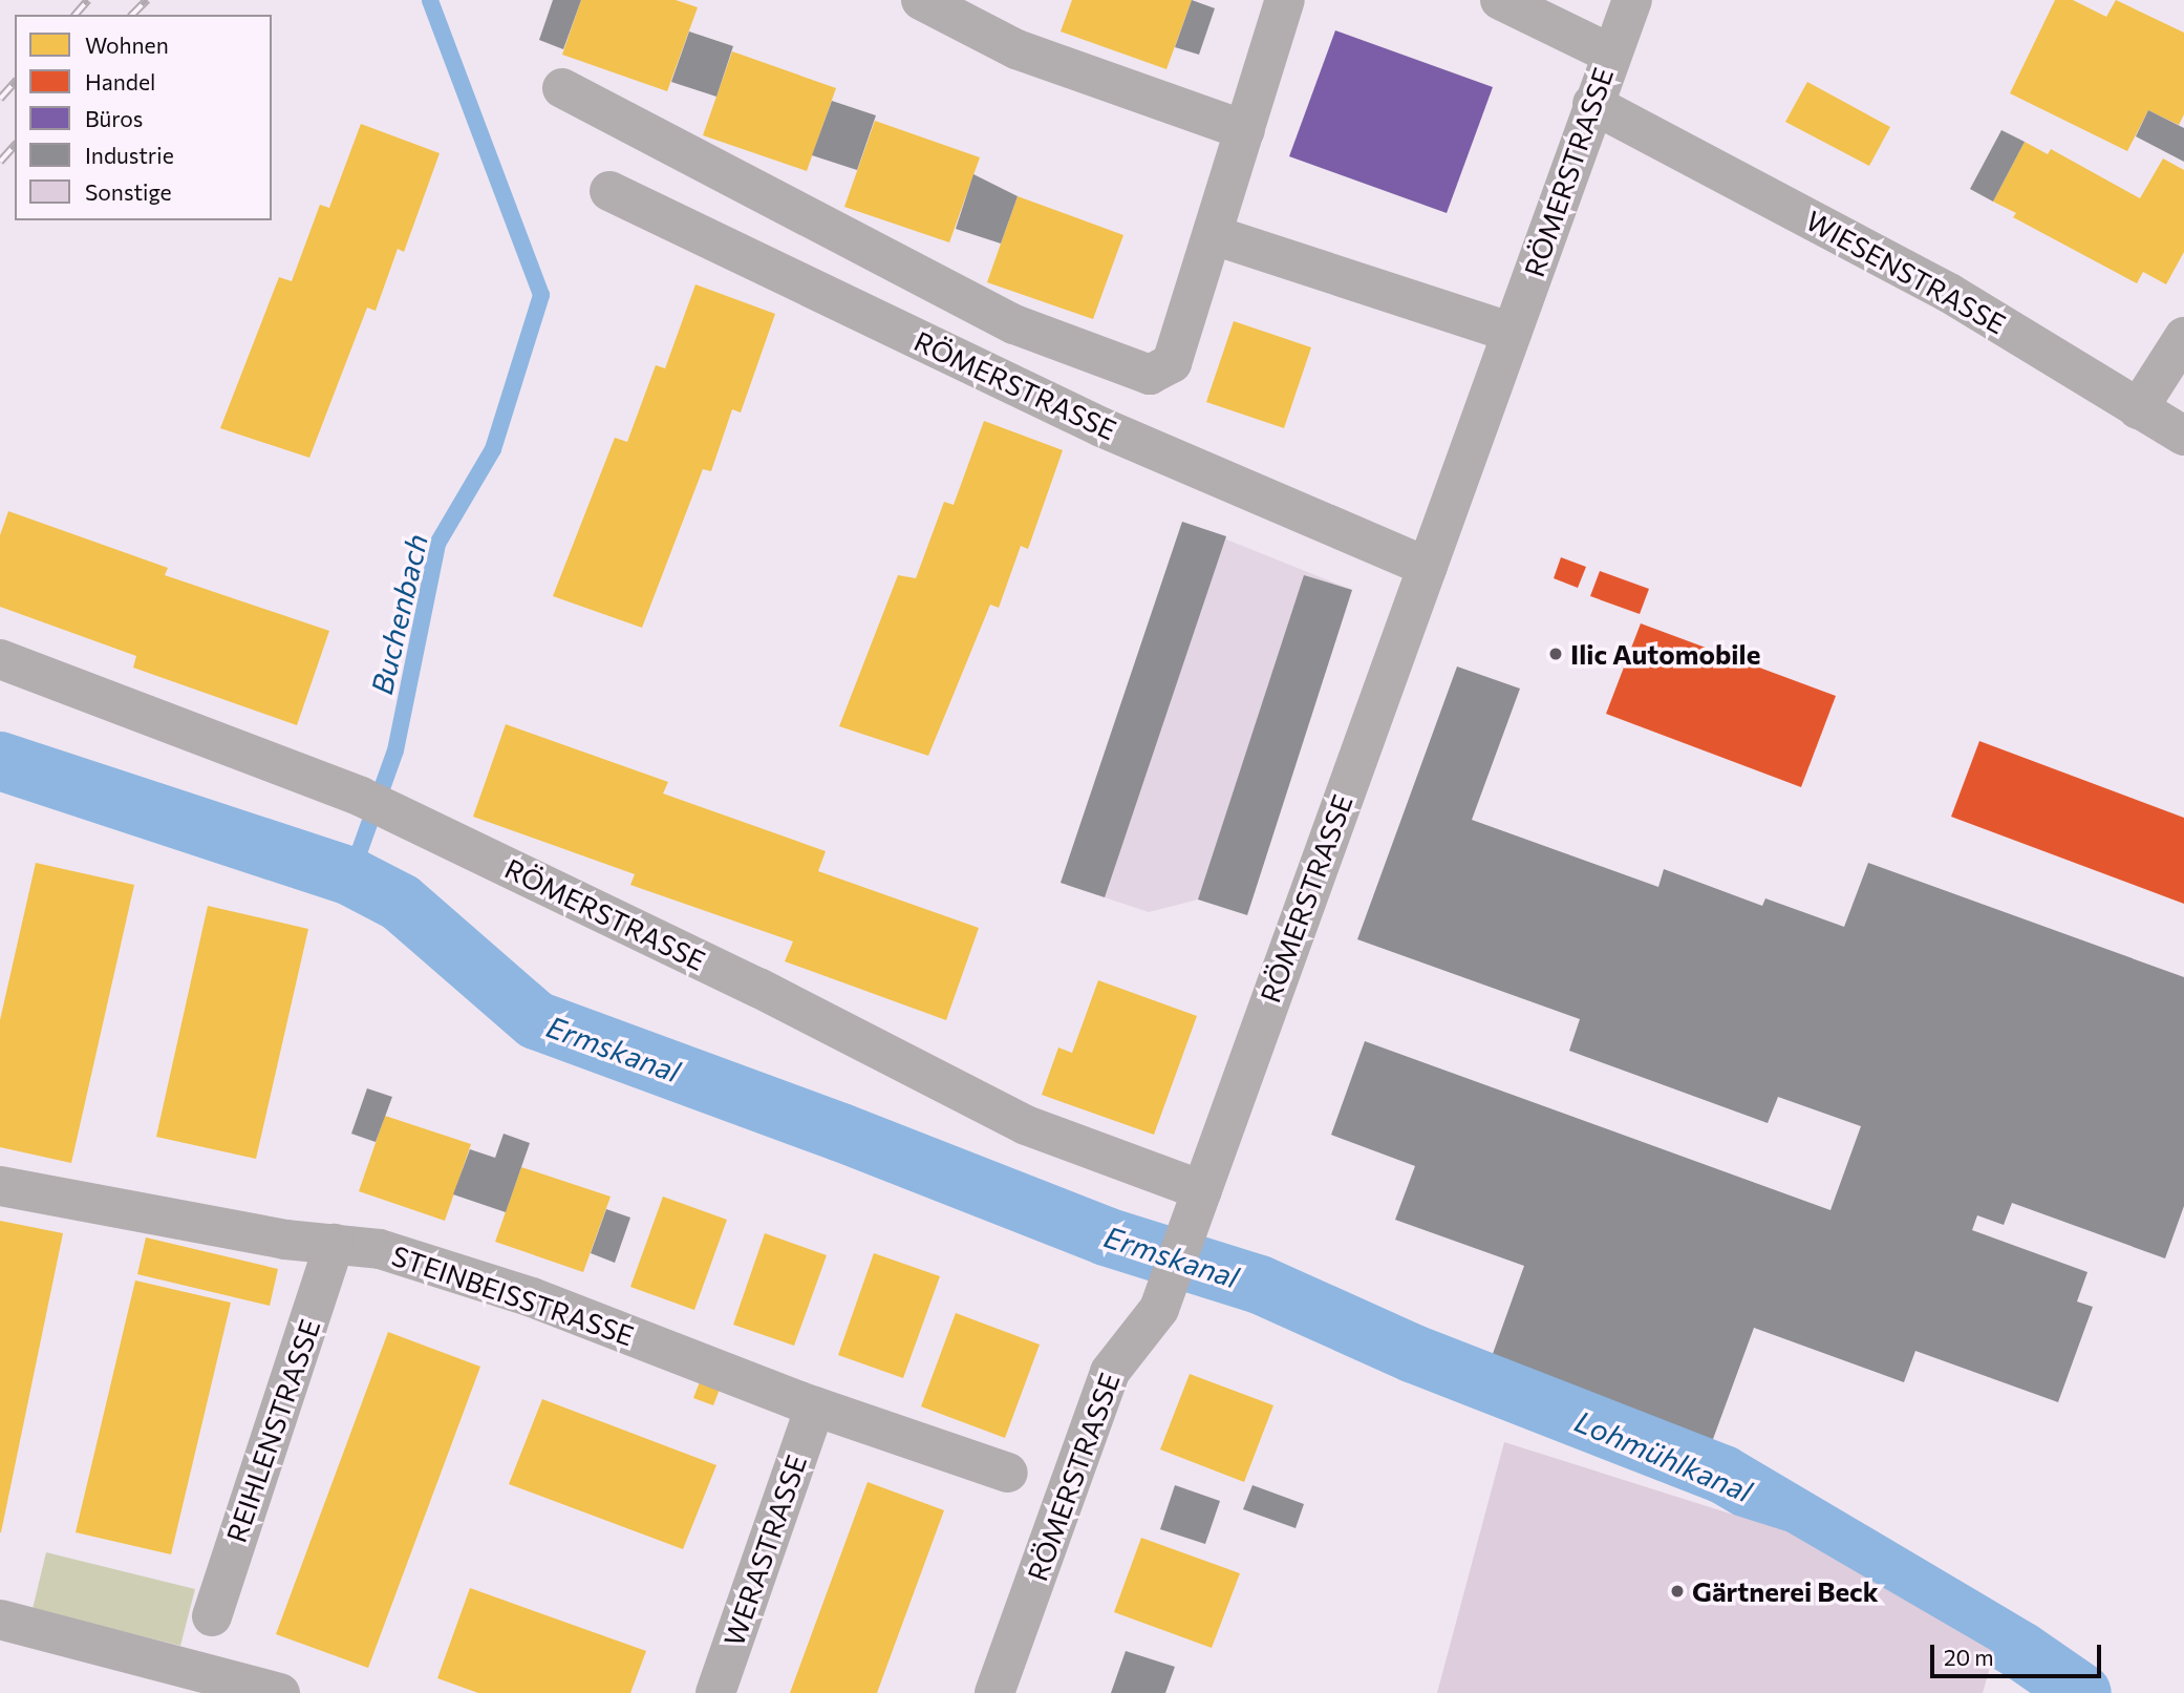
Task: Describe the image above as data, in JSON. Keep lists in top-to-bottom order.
{
  "streets": {
    "street": [
      "RÖMERSTRASSE",
      "WIESENSTRASSE",
      "STEINBEISSTRASSE",
      "REIHLENSTRASSE",
      "WERASTRASSE"
    ]
  },
  "crossings": [
    ["RÖMERSTRASSE", "WIESENSTRASSE"],
    ["STEINBEISSTRASSE", "REIHLENSTRASSE"],
    ["STEINBEISSTRASSE", "WERASTRASSE"]
  ],
  "water": ["Buchenbach", "Ermskanal", "Lohmühlkanal"],
  "places": ["Ilic Automobile", "Gärtnerei Beck"],
  "legend": [
    "Wohnen",
    "Handel",
    "Büros",
    "Industrie",
    "Sonstige"
  ],
  "scale_bar": "20 m"
}
